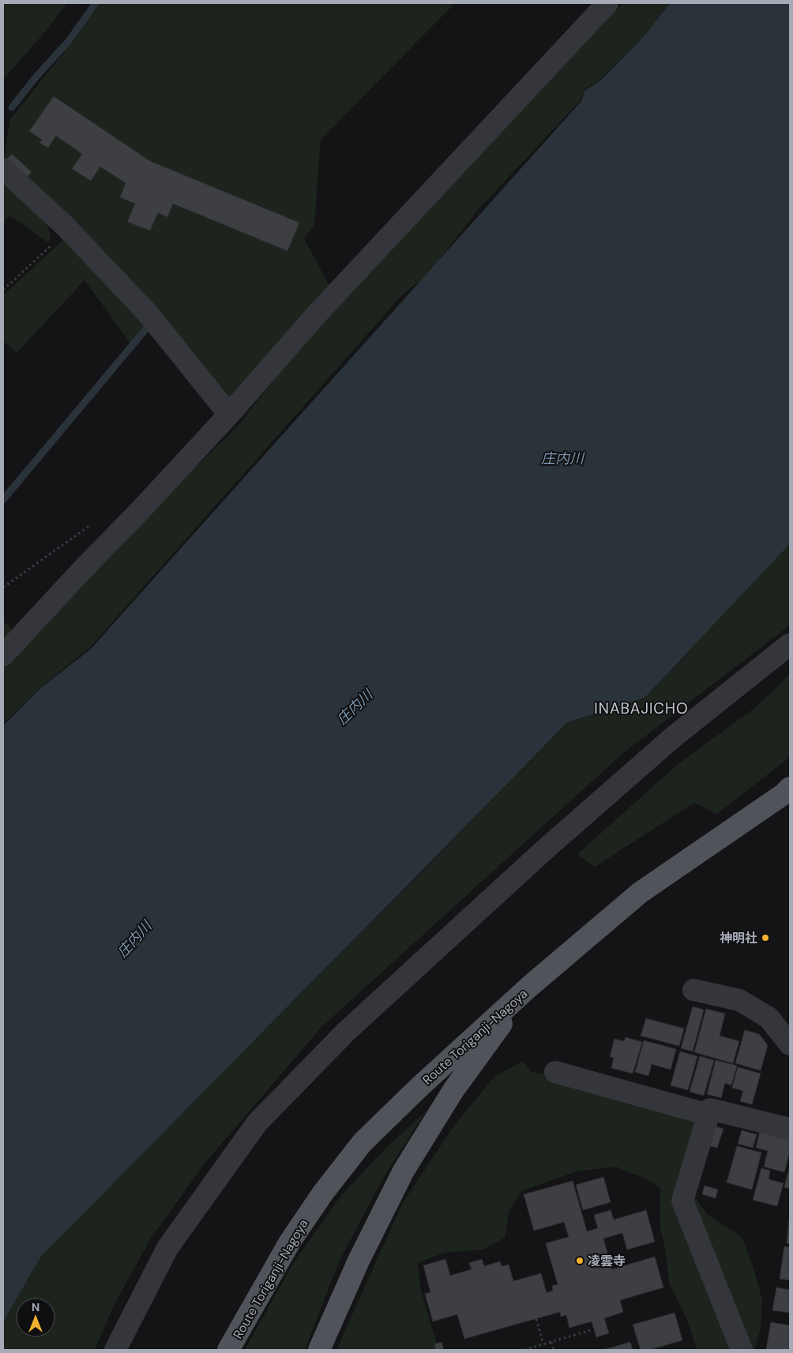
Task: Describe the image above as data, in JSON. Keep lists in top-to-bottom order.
{
  "streets": {
    "main road": ["Route Toriganji-Nagoya"]
  },
  "districts": ["INABAJICHO"],
  "water": ["庄内川"],
  "places": ["神明社", "凌雲寺"],
  "north": "top"
}
